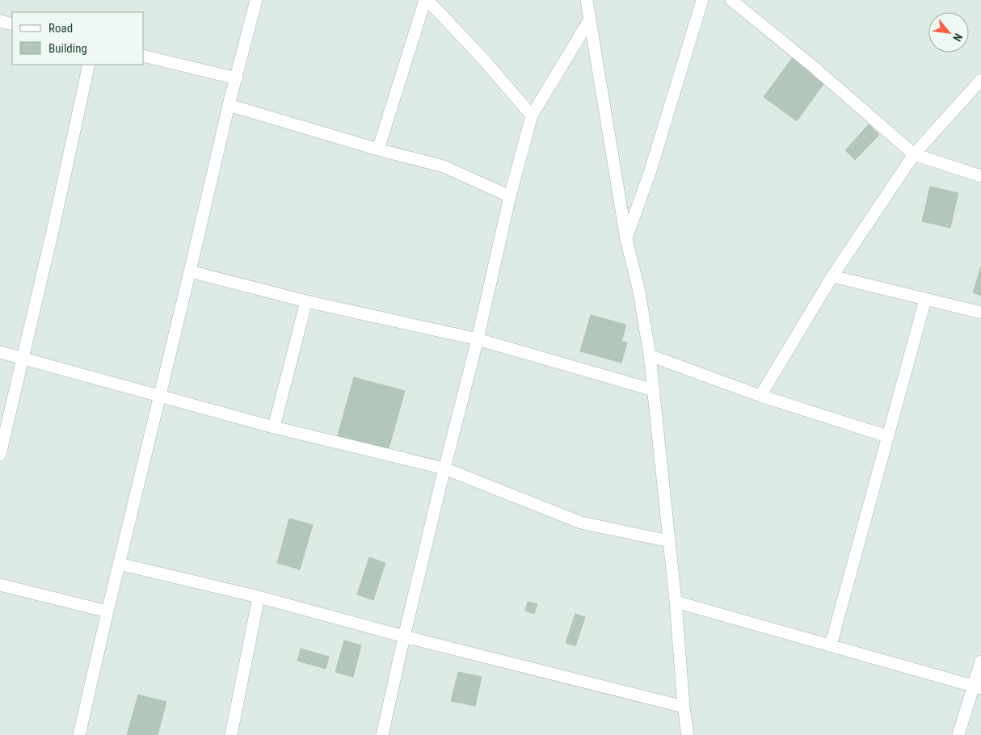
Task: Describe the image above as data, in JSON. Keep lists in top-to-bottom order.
{
  "legend": ["Road", "Building"],
  "north": "bottom right"
}
